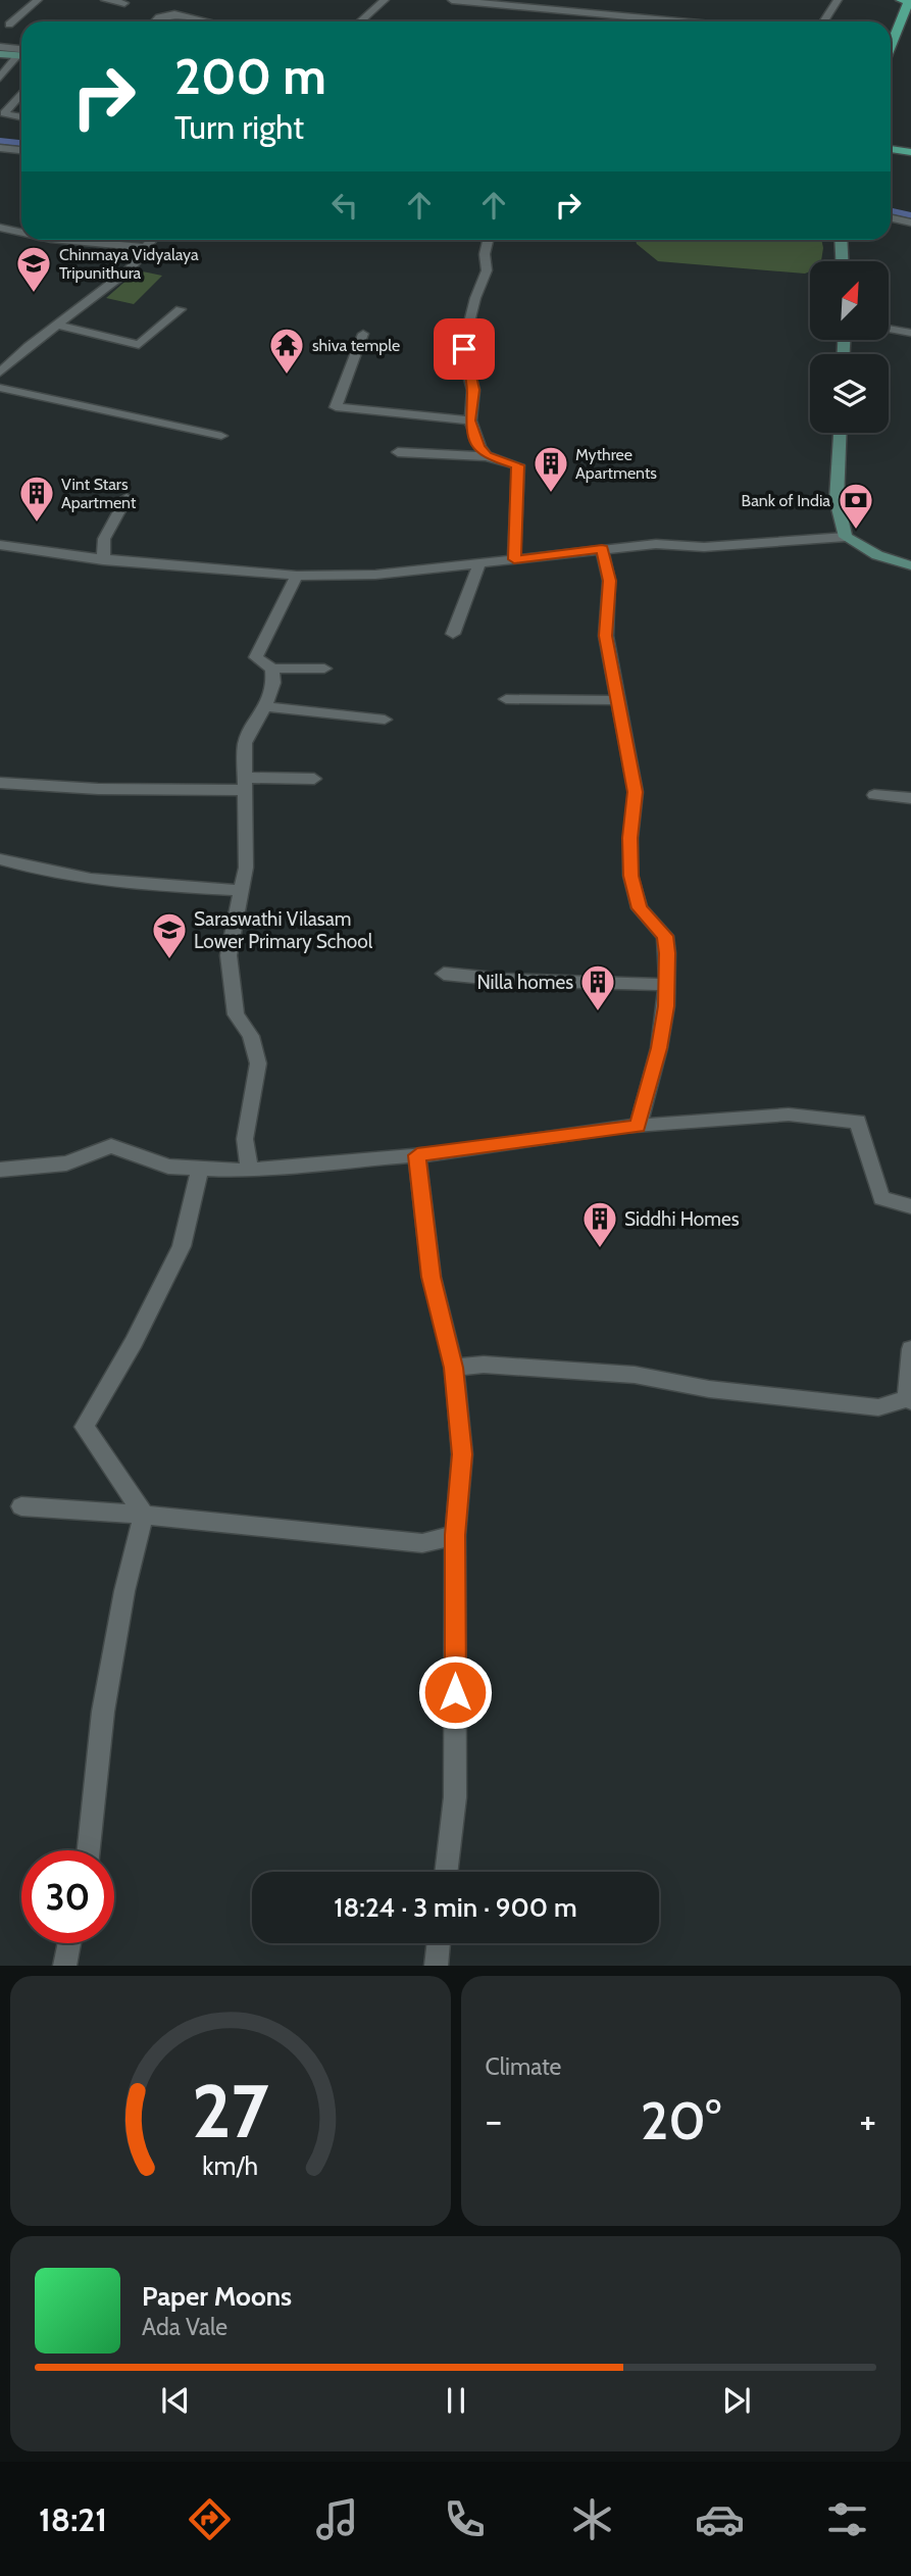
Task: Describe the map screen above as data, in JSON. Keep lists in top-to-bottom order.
{
  "places": {
    "school or university": ["Chinmaya Vidyalaya Tripunithura", "Saraswathi Vilasam Lower Primary School"],
    "temple": ["shiva temple"],
    "building": [
      "Mythree Apartments",
      "Vint Stars Apartment",
      "Nilla homes",
      "Siddhi Homes"
    ],
    "bank": ["Bank of India"]
  },
  "north": "top right",
  "page": {
    "turn": ["200 m", "Turn right"],
    "limit": "30",
    "trip": "18:24 · 3 min · 900 m",
    "tile": "Climate",
    "heat": ["−", "20°", "+"],
    "song": ["Paper Moons", "Ada Vale"],
    "tabs": "18:21",
    "gauge": ["27", "km/h"]
  }
}
